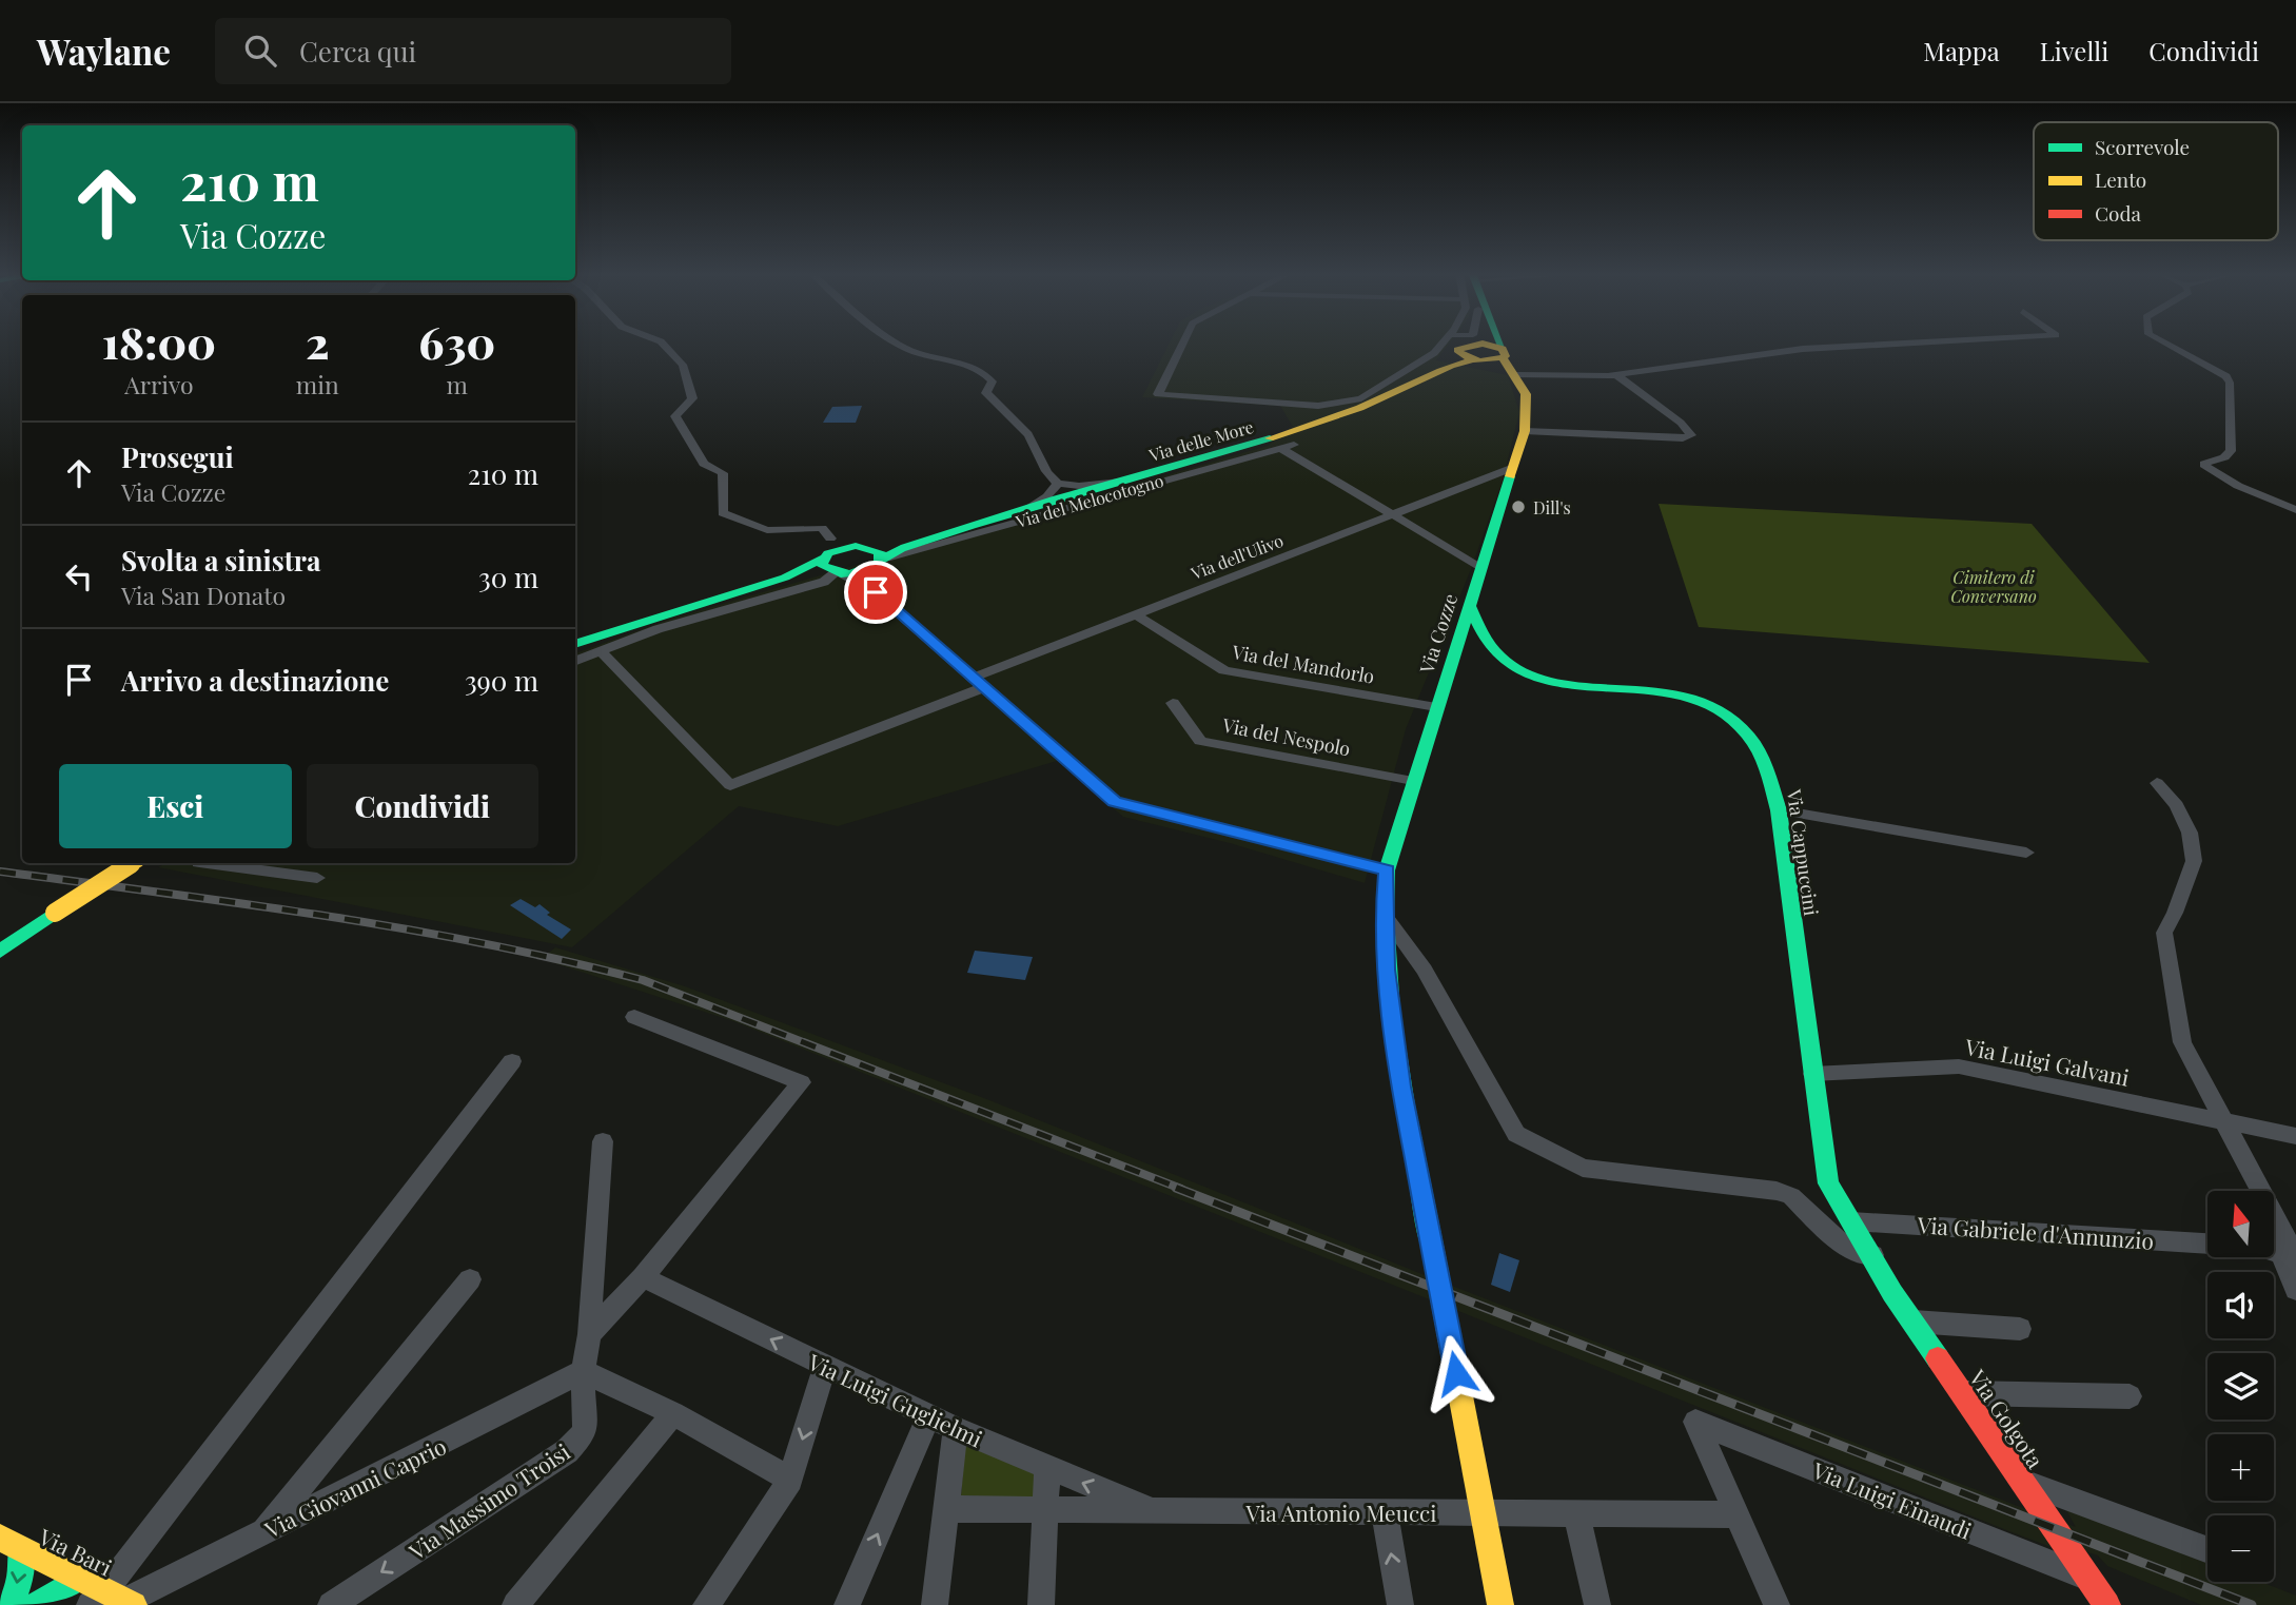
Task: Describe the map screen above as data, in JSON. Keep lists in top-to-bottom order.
{
  "streets": {
    "street": [
      "Via delle More",
      "Via del Melocotogno",
      "Via dell'Ulivo",
      "Via Cozze",
      "Via del Mandorlo",
      "Via del Nespolo",
      "Via Cappuccini",
      "Via Luigi Galvani",
      "Via Gabriele d'Annunzio",
      "Via Luigi Guglielmi",
      "Via Golgota",
      "Via Giovanni Caprio",
      "Via Luigi Einaudi",
      "Via Massimo Troisi",
      "Via Antonio Meucci",
      "Via Bari"
    ]
  },
  "crossings": [
    ["Via delle More", "Via Cozze"],
    ["Via dell'Ulivo", "Via Cozze"],
    ["Via dell'Ulivo", "Via del Mandorlo"],
    ["Via Cozze", "Via del Mandorlo"],
    ["Via Cozze", "Via del Nespolo"],
    ["Via Cozze", "Via Cappuccini"],
    ["Via Cozze", "Via Antonio Meucci"],
    ["Via Cappuccini", "Via Luigi Galvani"],
    ["Via Cappuccini", "Via Gabriele d'Annunzio"],
    ["Via Cappuccini", "Via Golgota"],
    ["Via Luigi Guglielmi", "Via Antonio Meucci"],
    ["Via Golgota", "Via Luigi Einaudi"],
    ["Via Giovanni Caprio", "Via Massimo Troisi"],
    ["Via Giovanni Caprio", "Via Bari"],
    ["Via Luigi Einaudi", "Via Antonio Meucci"]
  ],
  "parks": ["Cimitero di Conversano"],
  "places": ["Dill's"],
  "legend": ["Scorrevole", "Lento", "Coda"],
  "north": "top",
  "page": {
    "header": "Waylane",
    "search": "Cerca qui",
    "nav": ["Mappa", "Livelli", "Condividi"],
    "turn": ["210 m", "Via Cozze"],
    "eta": [
      "18:00",
      "Arrivo",
      "2",
      "min",
      "630",
      "m"
    ],
    "list": [
      {
        "name": "Prosegui",
        "note": "Via Cozze",
        "value": "210 m"
      },
      {
        "name": "Svolta a sinistra",
        "note": "Via San Donato",
        "value": "30 m"
      },
      {
        "name": "Arrivo a destinazione",
        "value": "390 m"
      }
    ],
    "buttons": ["Esci", "Condividi"],
    "map_buttons": ["+", "−"]
  }
}
